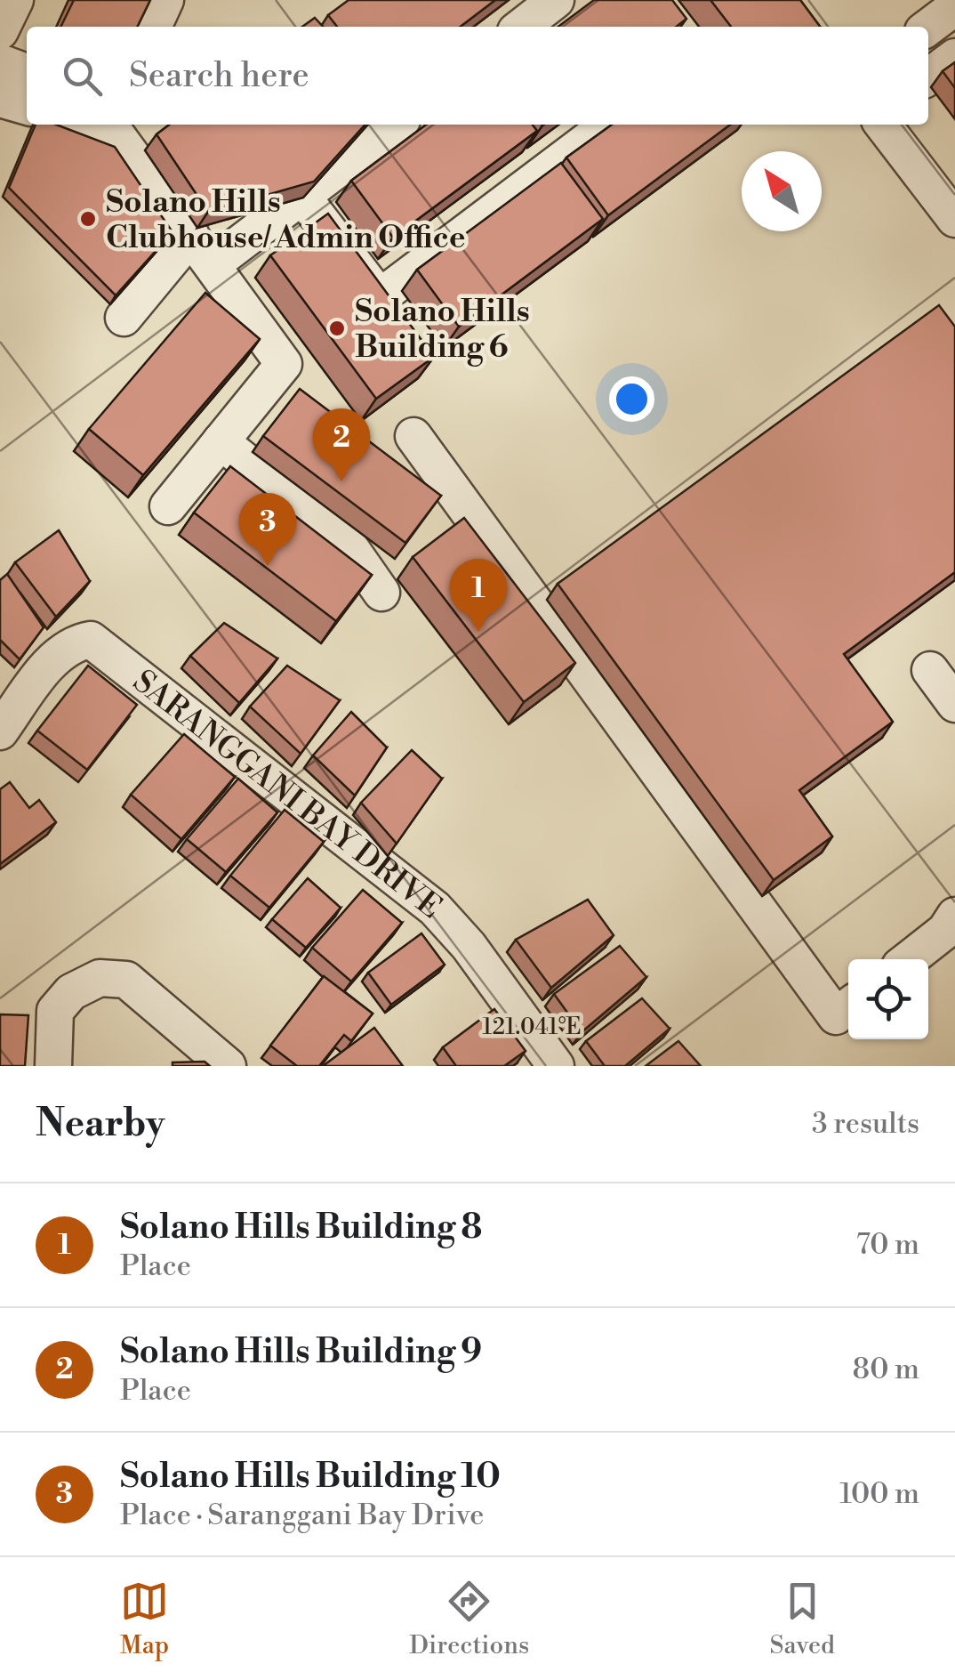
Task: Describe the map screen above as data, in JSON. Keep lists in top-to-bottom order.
{
  "streets": {
    "street": ["SARANGGANI BAY DRIVE"]
  },
  "places": ["Solano Hills Clubhouse/ Admin Office", "Solano Hills Building 6"],
  "north": "top left",
  "page": {
    "search": "Search here",
    "pins": ["2", "3", "1"],
    "heading": ["Nearby", "3 results"],
    "list": [
      {
        "mark": "1",
        "name": "Solano Hills Building 8",
        "note": "Place",
        "value": "70 m"
      },
      {
        "mark": "2",
        "name": "Solano Hills Building 9",
        "note": "Place",
        "value": "80 m"
      },
      {
        "mark": "3",
        "name": "Solano Hills Building 10",
        "note": "Place · Saranggani Bay Drive",
        "value": "100 m"
      }
    ],
    "nav": ["Map", "Directions", "Saved"]
  },
  "coordinates": ["121.041°E"]
}
